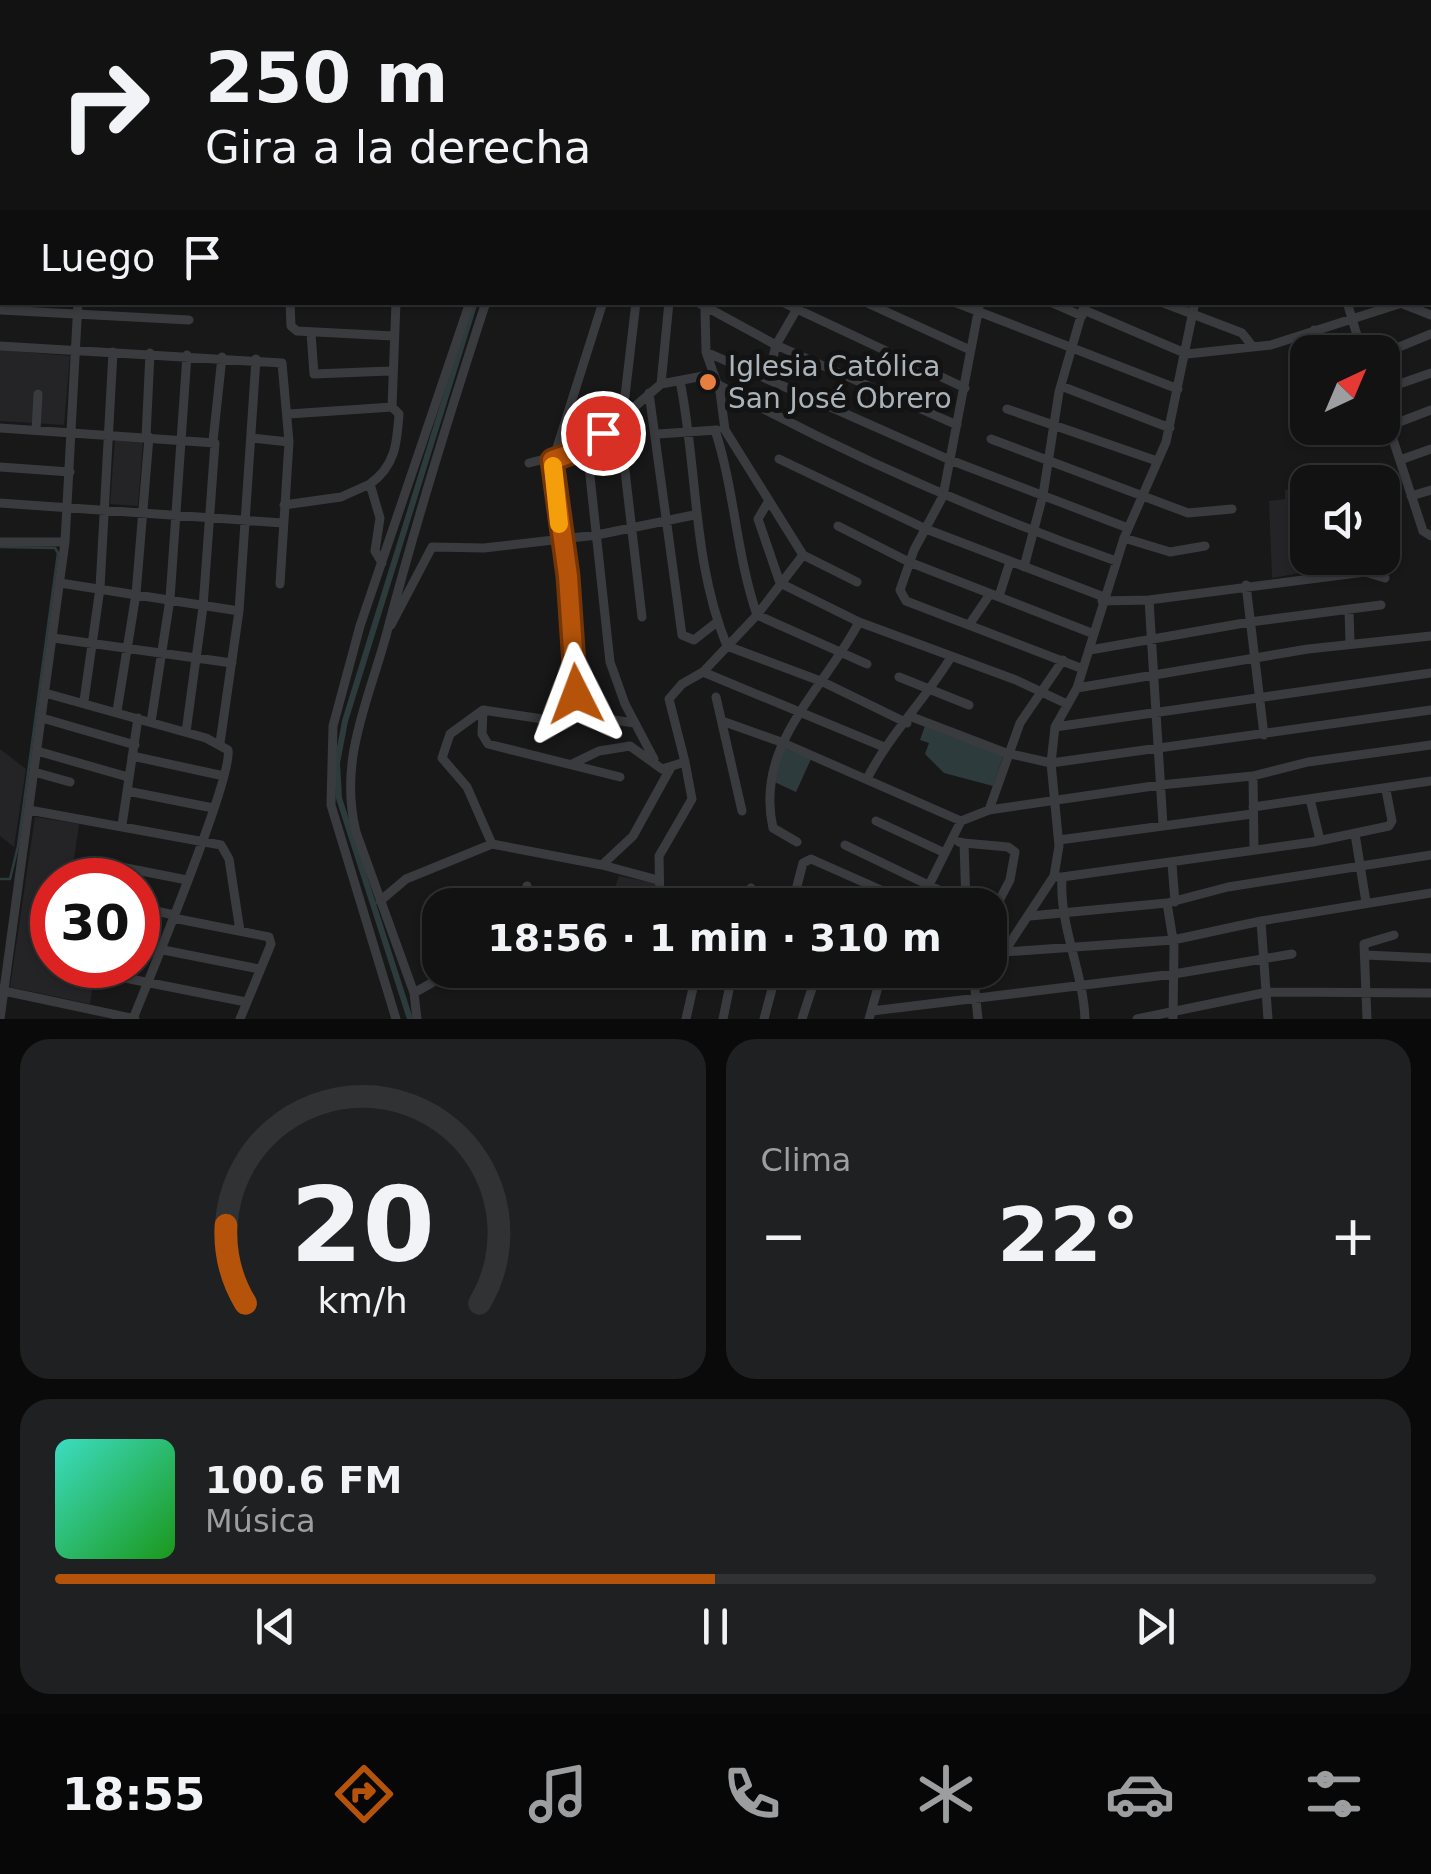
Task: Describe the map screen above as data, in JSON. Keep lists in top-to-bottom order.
{
  "places": ["Iglesia Católica San José Obrero"],
  "north": "top right",
  "page": {
    "turn": ["250 m", "Gira a la derecha"],
    "then": "Luego",
    "limit": "30",
    "trip": "18:56 · 1 min · 310 m",
    "tile": "Clima",
    "heat": ["−", "22°", "+"],
    "song": ["100.6 FM", "Música"],
    "tabs": "18:55",
    "gauge": ["20", "km/h"]
  }
}
